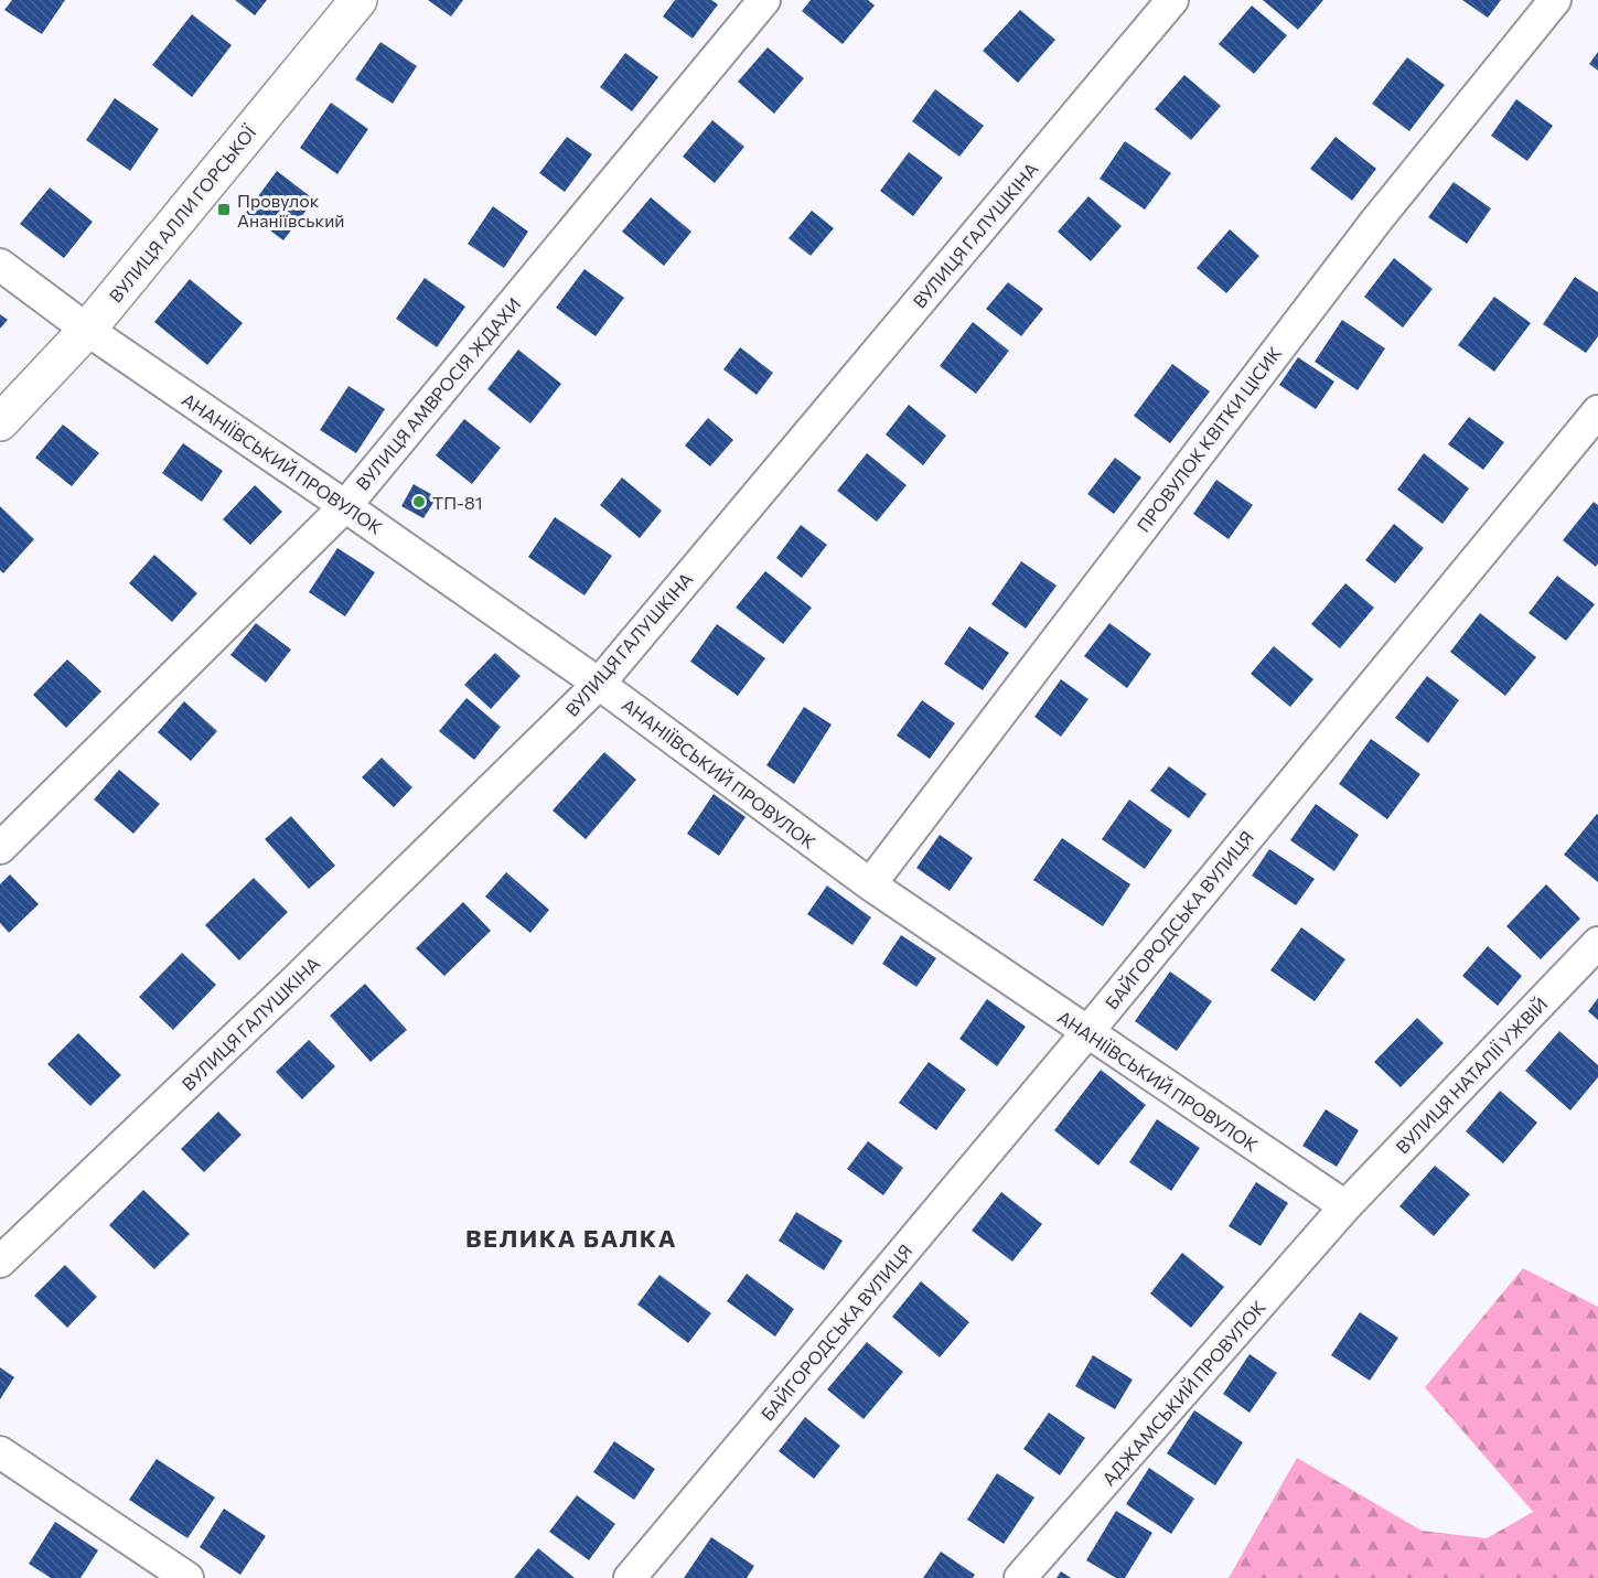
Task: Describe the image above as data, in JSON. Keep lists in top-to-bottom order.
{
  "streets": {
    "street": [
      "ВУЛИЦЯ АЛЛИ ГОРСЬКОЇ",
      "ВУЛИЦЯ ГАЛУШКІНА",
      "ВУЛИЦЯ АМВРОСІЯ ЖДАХИ",
      "ПРОВУЛОК КВІТКИ ЦІСИК",
      "АНАНІЇВСЬКИЙ ПРОВУЛОК",
      "БАЙГОРОДСЬКА ВУЛИЦЯ",
      "ВУЛИЦЯ НАТАЛІЇ УЖВІЙ",
      "АДЖАМСЬКИЙ ПРОВУЛОК"
    ]
  },
  "crossings": [
    ["ВУЛИЦЯ АЛЛИ ГОРСЬКОЇ", "АНАНІЇВСЬКИЙ ПРОВУЛОК"],
    ["ВУЛИЦЯ ГАЛУШКІНА", "АНАНІЇВСЬКИЙ ПРОВУЛОК"],
    ["ВУЛИЦЯ АМВРОСІЯ ЖДАХИ", "АНАНІЇВСЬКИЙ ПРОВУЛОК"],
    ["ПРОВУЛОК КВІТКИ ЦІСИК", "АНАНІЇВСЬКИЙ ПРОВУЛОК"],
    ["АНАНІЇВСЬКИЙ ПРОВУЛОК", "БАЙГОРОДСЬКА ВУЛИЦЯ"],
    ["АНАНІЇВСЬКИЙ ПРОВУЛОК", "ВУЛИЦЯ НАТАЛІЇ УЖВІЙ"],
    ["АНАНІЇВСЬКИЙ ПРОВУЛОК", "АДЖАМСЬКИЙ ПРОВУЛОК"],
    ["ВУЛИЦЯ НАТАЛІЇ УЖВІЙ", "АДЖАМСЬКИЙ ПРОВУЛОК"]
  ],
  "districts": ["ВЕЛИКА БАЛКА"],
  "places": {
    "transit": ["Провулок Ананіївський"],
    "other": ["ТП-81"]
  }
}
